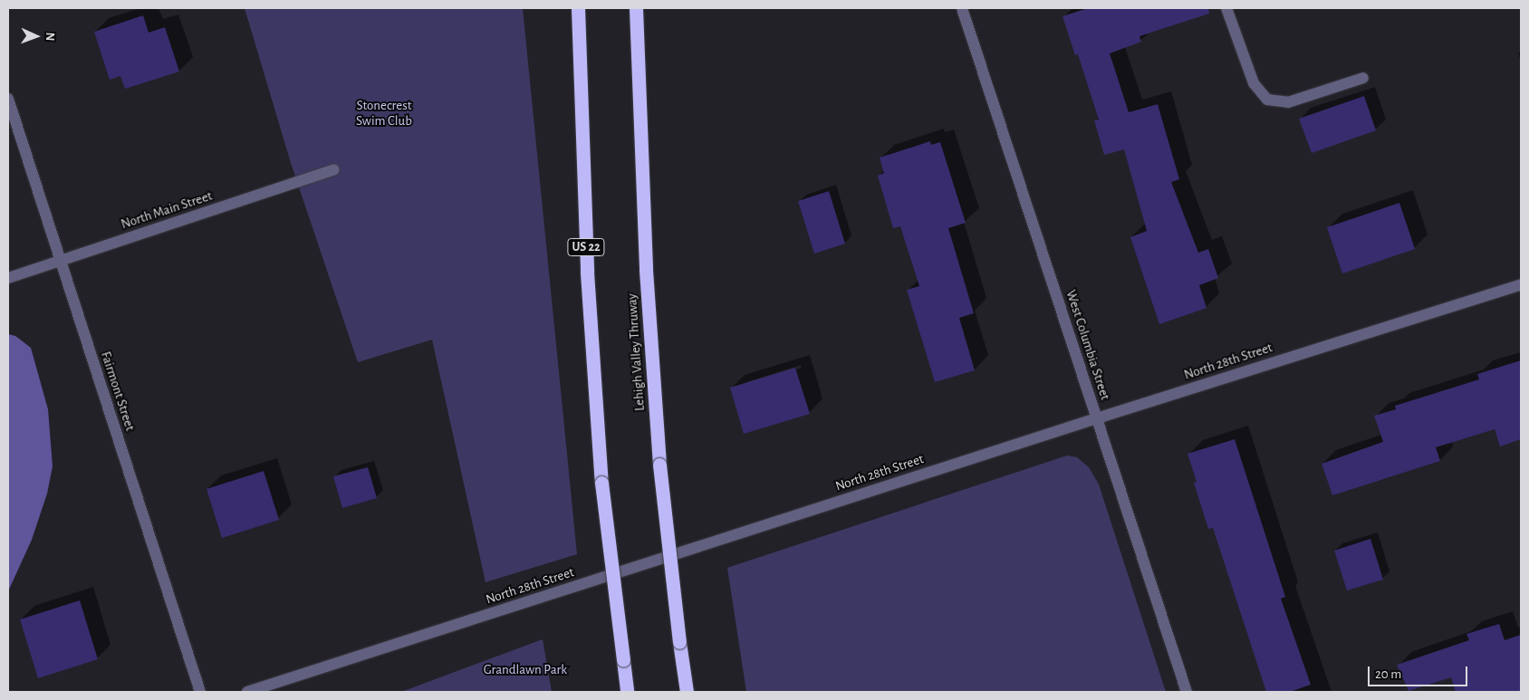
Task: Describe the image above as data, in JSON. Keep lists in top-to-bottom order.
{
  "streets": {
    "highway": ["US 22", "Lehigh Valley Thruway"],
    "street": [
      "North Main Street",
      "West Columbia Street",
      "North 28th Street",
      "Fairmont Street"
    ]
  },
  "crossings": [
    ["North Main Street", "Fairmont Street"],
    ["West Columbia Street", "North 28th Street"]
  ],
  "parks": ["Stonecrest Swim Club", "Grandlawn Park"],
  "scale_bar": "20 m",
  "north": "right"
}
